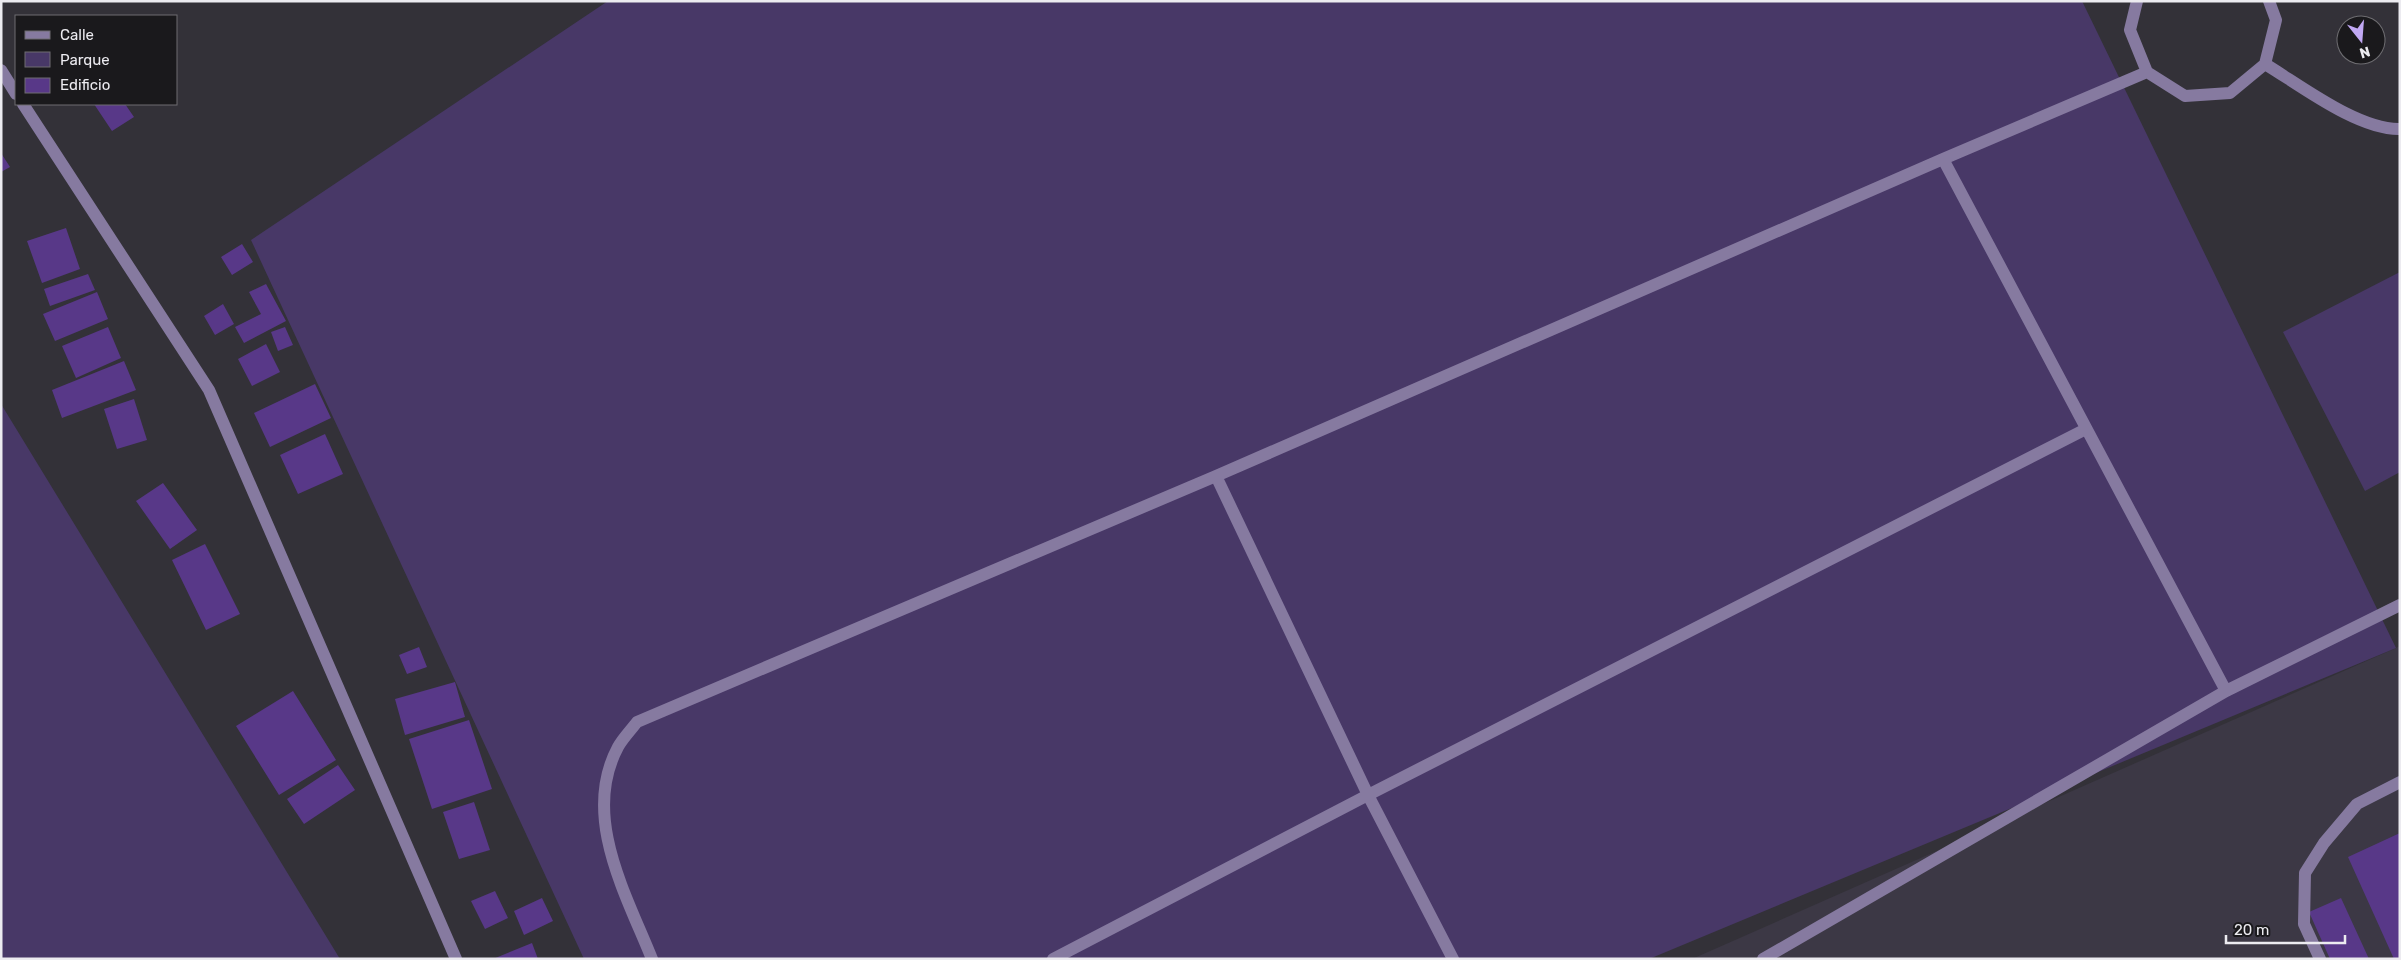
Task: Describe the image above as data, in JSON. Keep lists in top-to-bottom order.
{
  "legend": ["Calle", "Parque", "Edificio"],
  "scale_bar": "20 m",
  "north": "bottom"
}
